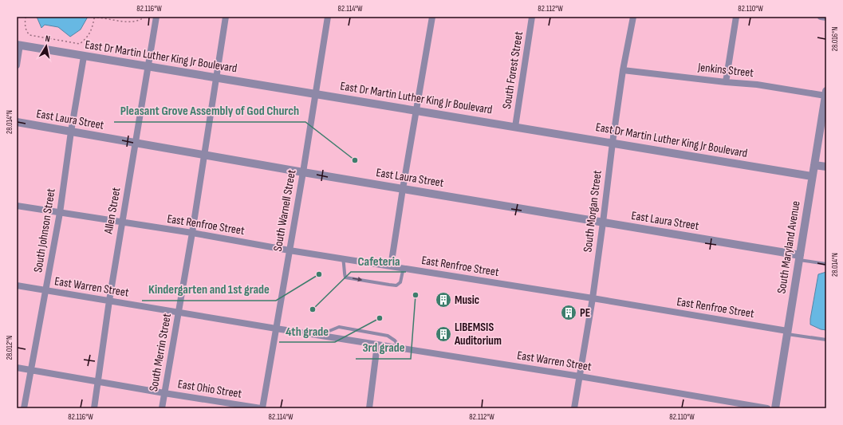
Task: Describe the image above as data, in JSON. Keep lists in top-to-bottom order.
{
  "streets": {
    "street": [
      "East Dr Martin Luther King Jr Boulevard",
      "South Forest Street",
      "Jenkins Street",
      "East Laura Street",
      "Allen Street",
      "South Warnell Street",
      "South Morgan Street",
      "East Renfroe Street",
      "South Johnson Street",
      "South Maryland Avenue",
      "East Warren Street",
      "South Merrin Street",
      "East Ohio Street"
    ]
  },
  "crossings": [
    ["East Dr Martin Luther King Jr Boulevard", "South Forest Street"],
    ["East Dr Martin Luther King Jr Boulevard", "Allen Street"],
    ["East Dr Martin Luther King Jr Boulevard", "South Warnell Street"],
    ["East Dr Martin Luther King Jr Boulevard", "South Morgan Street"],
    ["East Dr Martin Luther King Jr Boulevard", "South Johnson Street"],
    ["East Dr Martin Luther King Jr Boulevard", "South Maryland Avenue"],
    ["East Dr Martin Luther King Jr Boulevard", "South Merrin Street"],
    ["Jenkins Street", "South Morgan Street"],
    ["Jenkins Street", "South Maryland Avenue"],
    ["East Laura Street", "Allen Street"],
    ["East Laura Street", "South Warnell Street"],
    ["East Laura Street", "South Morgan Street"],
    ["East Laura Street", "South Johnson Street"],
    ["East Laura Street", "South Maryland Avenue"],
    ["East Laura Street", "South Merrin Street"],
    ["Allen Street", "East Renfroe Street"],
    ["Allen Street", "East Warren Street"],
    ["Allen Street", "East Ohio Street"],
    ["South Warnell Street", "East Renfroe Street"],
    ["South Warnell Street", "East Warren Street"],
    ["South Warnell Street", "East Ohio Street"],
    ["South Morgan Street", "East Renfroe Street"],
    ["South Morgan Street", "East Warren Street"],
    ["East Renfroe Street", "South Johnson Street"],
    ["East Renfroe Street", "South Maryland Avenue"],
    ["East Renfroe Street", "South Merrin Street"],
    ["South Johnson Street", "East Warren Street"],
    ["South Johnson Street", "East Ohio Street"],
    ["East Warren Street", "South Merrin Street"],
    ["South Merrin Street", "East Ohio Street"]
  ],
  "places": {
    "other": [
      "Pleasant Grove Assembly of God Church",
      "Kindergarten and 1st grade",
      "3rd grade",
      "Cafeteria",
      "4th grade"
    ],
    "building": ["Music", "PE", "LIBEMSIS Auditorium"]
  },
  "north": "top",
  "coordinates": [
    "82.116°W",
    "82.114°W",
    "82.112°W",
    "82.110°W",
    "28.016°N",
    "28.014°N",
    "28.012°N"
  ]
}
